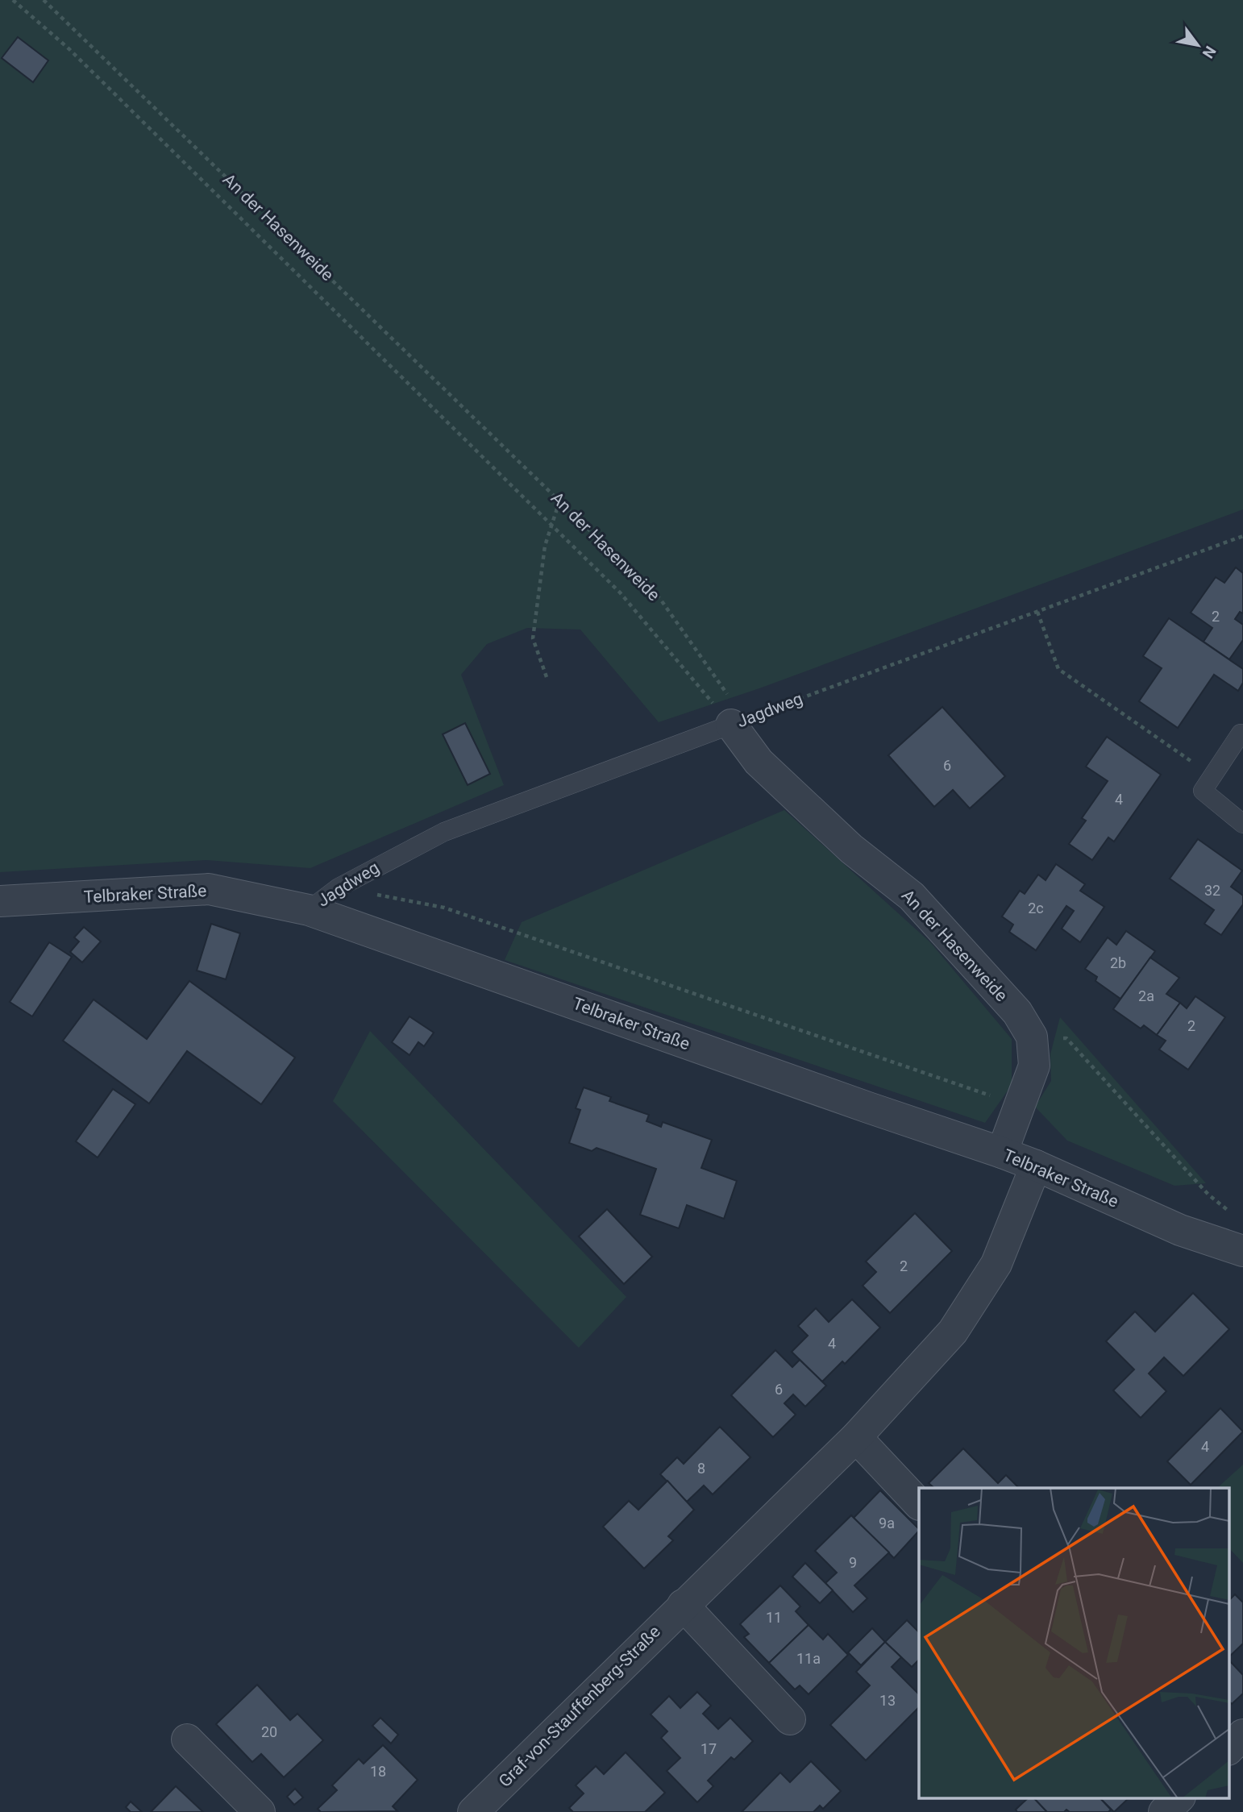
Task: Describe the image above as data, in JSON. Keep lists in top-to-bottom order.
{
  "streets": {
    "street": ["An der Hasenweide", "Telbraker Straße", "Graf-von-Stauffenberg-Straße"],
    "lane": ["Jagdweg"]
  },
  "crossings": [
    ["An der Hasenweide", "Jagdweg"],
    ["An der Hasenweide", "Telbraker Straße"],
    ["Jagdweg", "Telbraker Straße"],
    ["Telbraker Straße", "Graf-von-Stauffenberg-Straße"]
  ],
  "house_numbers": [
    "2",
    "6",
    "4",
    "32",
    "2c",
    "2b",
    "2a",
    "2",
    "2",
    "4",
    "6",
    "4",
    "8",
    "9a",
    "9",
    "11",
    "11a",
    "13",
    "20",
    "17",
    "18"
  ],
  "north": "bottom right"
}
